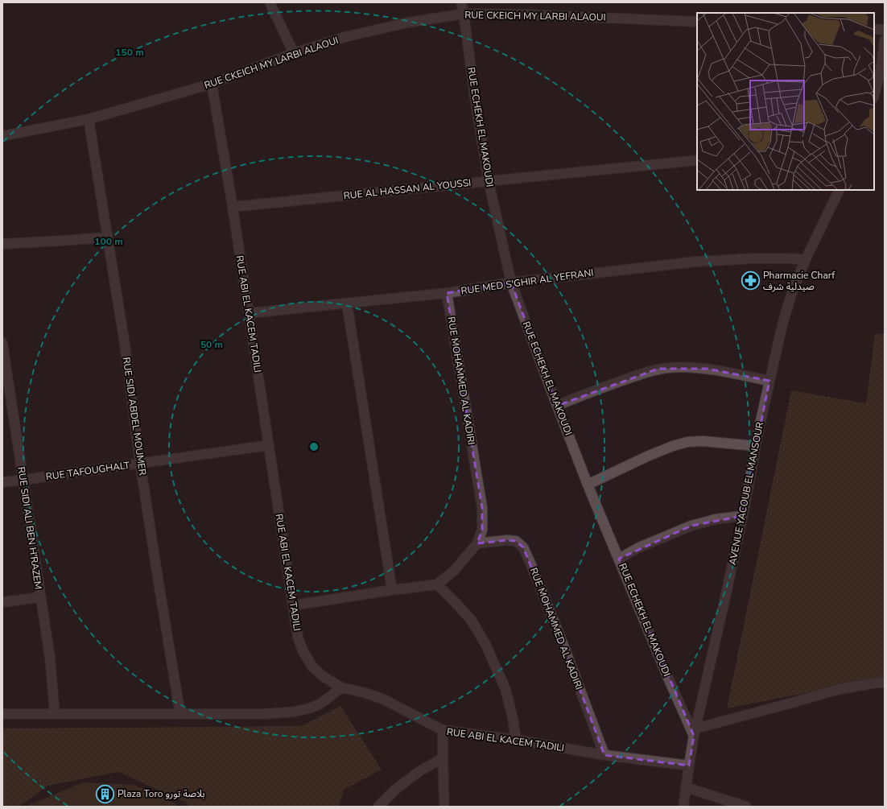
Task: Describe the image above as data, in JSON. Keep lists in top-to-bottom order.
{
  "streets": {
    "street": [
      "RUE CKEICH MY LARBI ALAOUI",
      "RUE ECHEKH EL MAKOUDI",
      "RUE AL HASSAN AL YOUSSI",
      "RUE MED S'GHIR AL YEFRANI",
      "RUE ABI EL KACEM TADILI",
      "RUE MOHAMMED AL KADIRI",
      "RUE SIDI ABDEL MOUMER",
      "RUE TAFOUGHALT",
      "AVENUE YACOUB EL MANSOUR",
      "RUE SIDI ALI BEN H'RAZEM"
    ]
  },
  "crossings": [
    ["RUE CKEICH MY LARBI ALAOUI", "RUE ECHEKH EL MAKOUDI"],
    ["RUE CKEICH MY LARBI ALAOUI", "RUE ABI EL KACEM TADILI"],
    ["RUE CKEICH MY LARBI ALAOUI", "RUE SIDI ABDEL MOUMER"],
    ["RUE ECHEKH EL MAKOUDI", "RUE AL HASSAN AL YOUSSI"],
    ["RUE ECHEKH EL MAKOUDI", "RUE MED S'GHIR AL YEFRANI"],
    ["RUE ECHEKH EL MAKOUDI", "AVENUE YACOUB EL MANSOUR"],
    ["RUE AL HASSAN AL YOUSSI", "RUE ABI EL KACEM TADILI"],
    ["RUE MED S'GHIR AL YEFRANI", "RUE ABI EL KACEM TADILI"],
    ["RUE MED S'GHIR AL YEFRANI", "RUE MOHAMMED AL KADIRI"],
    ["RUE MED S'GHIR AL YEFRANI", "AVENUE YACOUB EL MANSOUR"],
    ["RUE ABI EL KACEM TADILI", "RUE MOHAMMED AL KADIRI"],
    ["RUE ABI EL KACEM TADILI", "RUE TAFOUGHALT"],
    ["RUE ABI EL KACEM TADILI", "AVENUE YACOUB EL MANSOUR"],
    ["RUE SIDI ABDEL MOUMER", "RUE TAFOUGHALT"],
    ["RUE TAFOUGHALT", "RUE SIDI ALI BEN H'RAZEM"]
  ],
  "places": {
    "pharmacy": ["Pharmacie Charf صيدلية شرف"],
    "building": ["Plaza Toro بلاصة تورو"]
  },
  "rings": ["150 m", "100 m", "50 m"]
}
